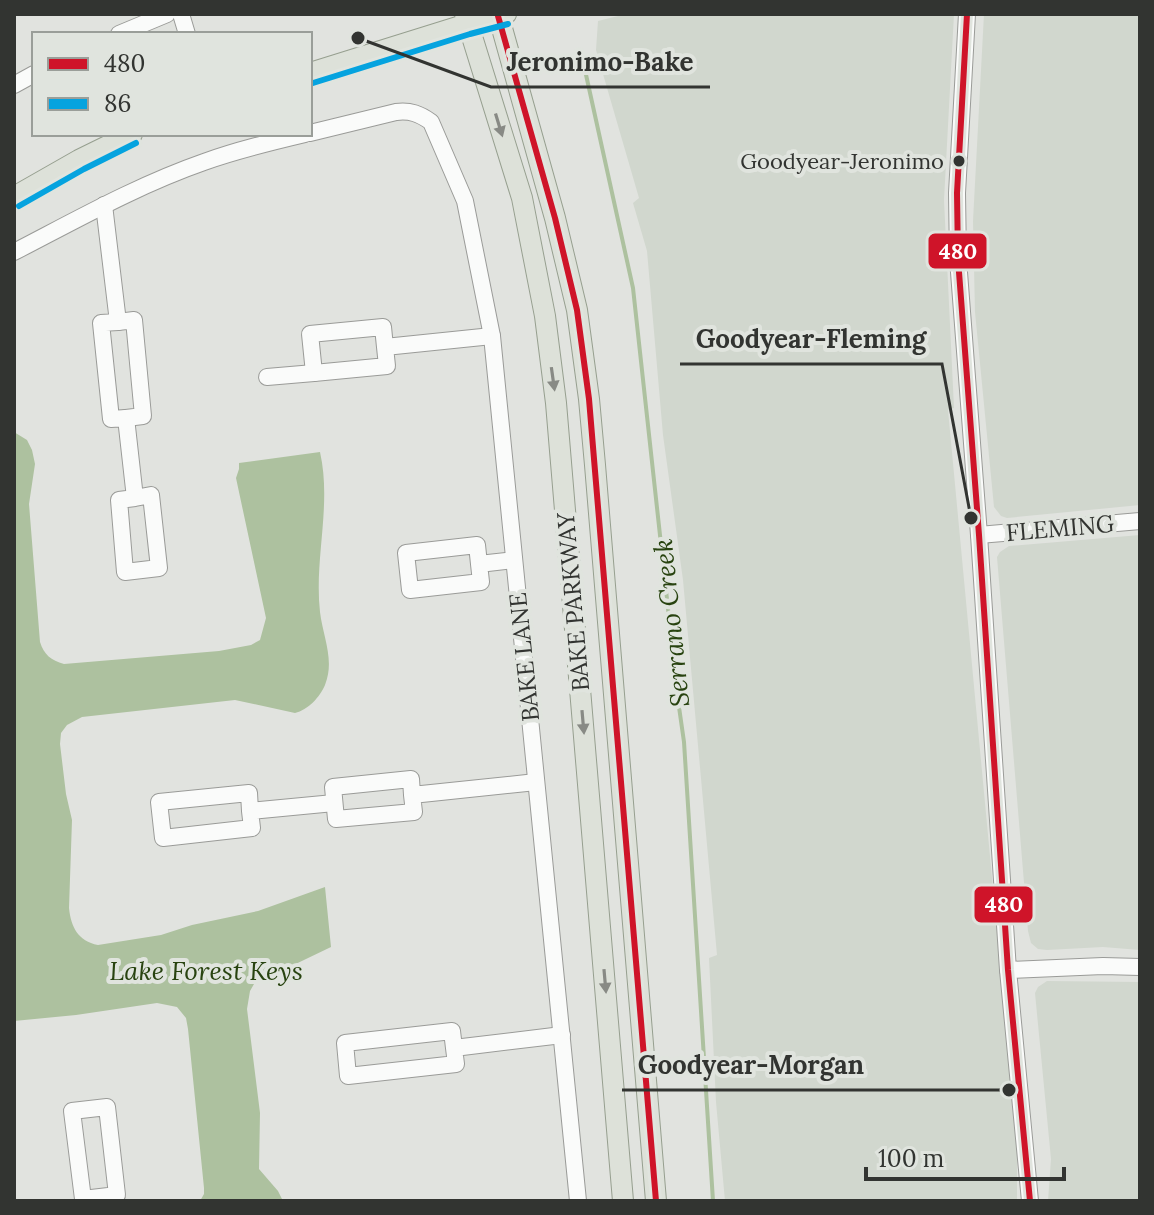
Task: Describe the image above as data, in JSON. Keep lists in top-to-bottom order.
{
  "streets": {
    "main road": ["BAKE PARKWAY"],
    "street": ["FLEMING", "BAKE LANE"]
  },
  "water": ["Serrano Creek", "Lake Forest Keys"],
  "places": [
    "Jeronimo-Bake",
    "Goodyear-Jeronimo",
    "Goodyear-Fleming",
    "Goodyear-Morgan"
  ],
  "lines": ["transit line 480", "transit line 86"],
  "legend": ["480", "86"],
  "scale_bar": "100 m"
}
